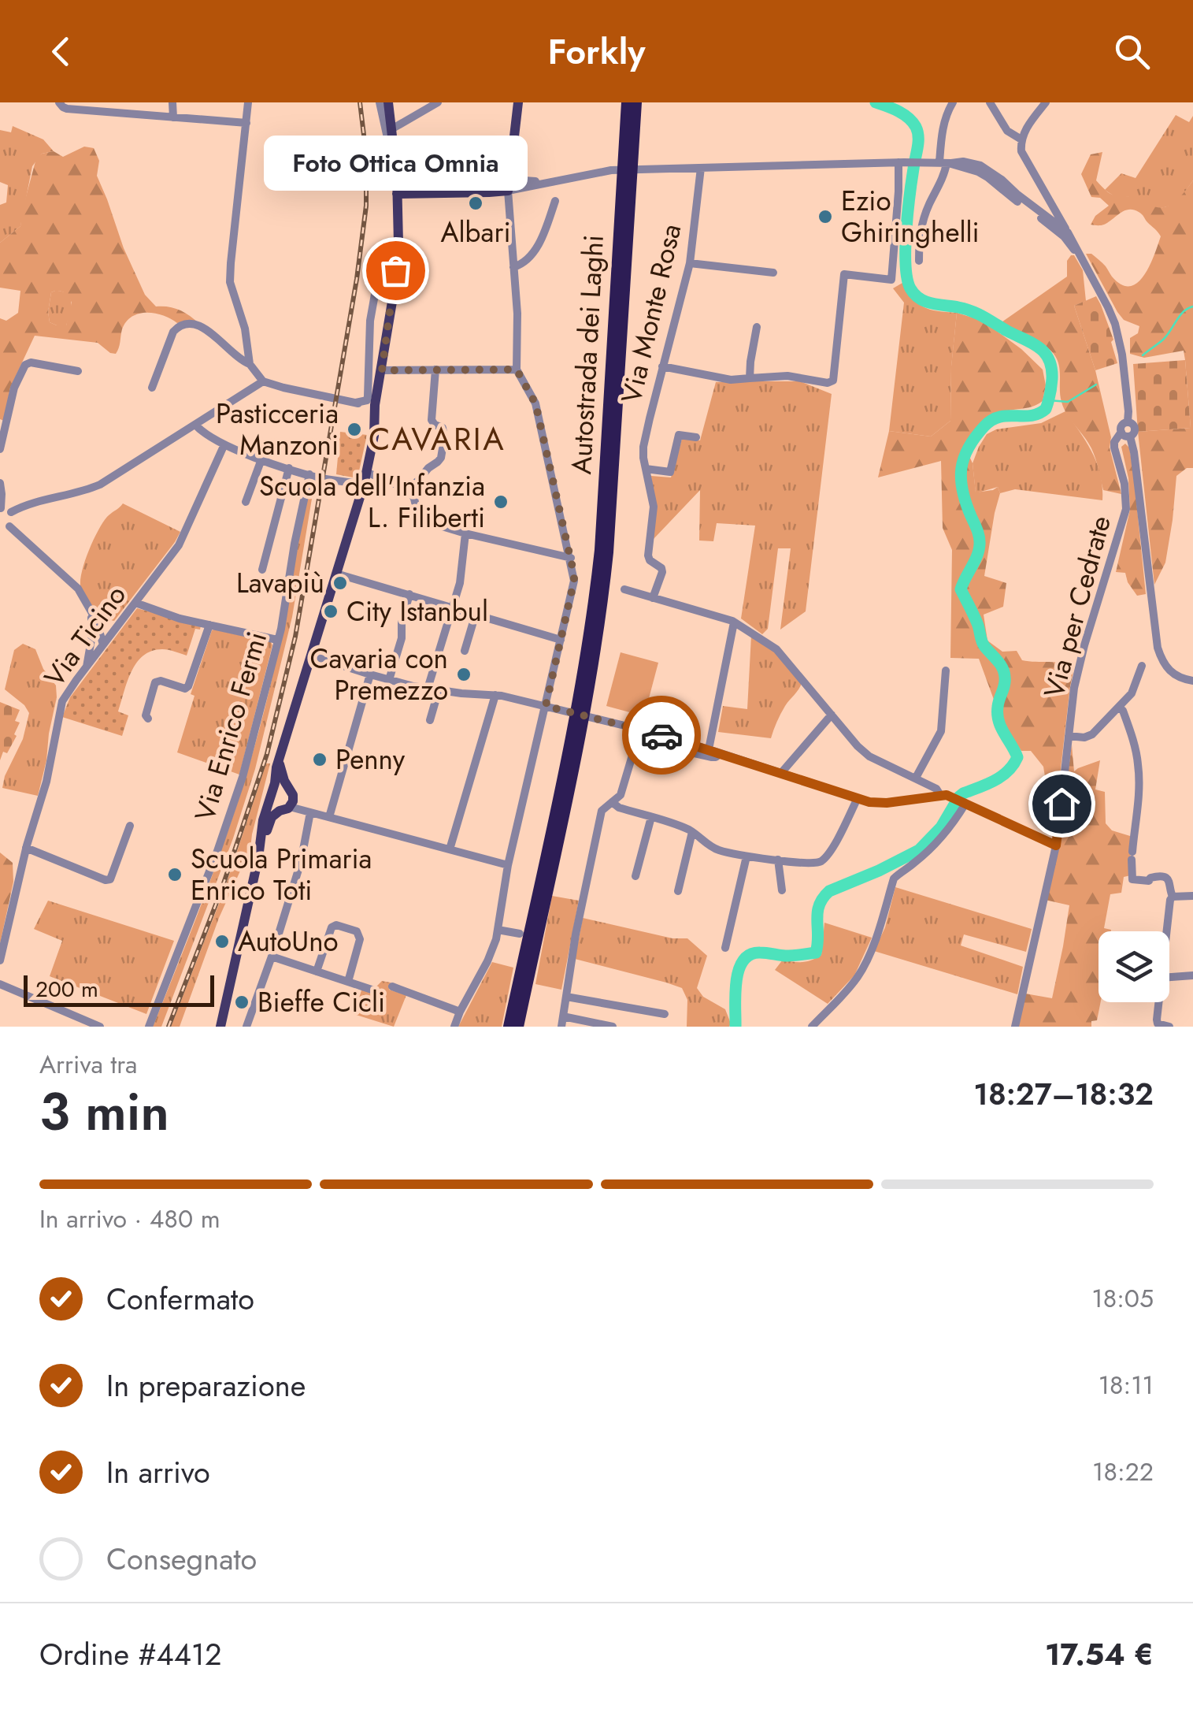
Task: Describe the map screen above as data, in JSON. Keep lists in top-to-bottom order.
{
  "streets": {
    "highway": ["Autostrada dei Laghi"],
    "street": [
      "Via Monte Rosa",
      "Via per Cedrate",
      "Via Ticino",
      "Via Enrico Fermi"
    ]
  },
  "districts": ["CAVARIA"],
  "places": [
    "Albari",
    "Ezio Ghiringhelli",
    "Foto Ottica Omnia",
    "Pasticceria Manzoni",
    "Scuola dell'Infanzia L. Filiberti",
    "Lavapiù",
    "City Istanbul",
    "Cavaria con Premezzo",
    "Penny",
    "Scuola Primaria Enrico Toti",
    "AutoUno",
    "Bieffe Cicli"
  ],
  "scale_bar": "200 m",
  "page": {
    "header": "Forkly",
    "bubble": "Foto Ottica Omnia",
    "scale": "200 m",
    "heading": ["3 min", "Arriva tra", "18:27–18:32"],
    "panel": ["Ordine #4412", "17.54 €"],
    "bar": "In arrivo · 480 m",
    "list": [
      ["Confermato", "18:05"],
      ["In preparazione", "18:11"],
      ["In arrivo", "18:22"],
      "Consegnato"
    ]
  }
}
